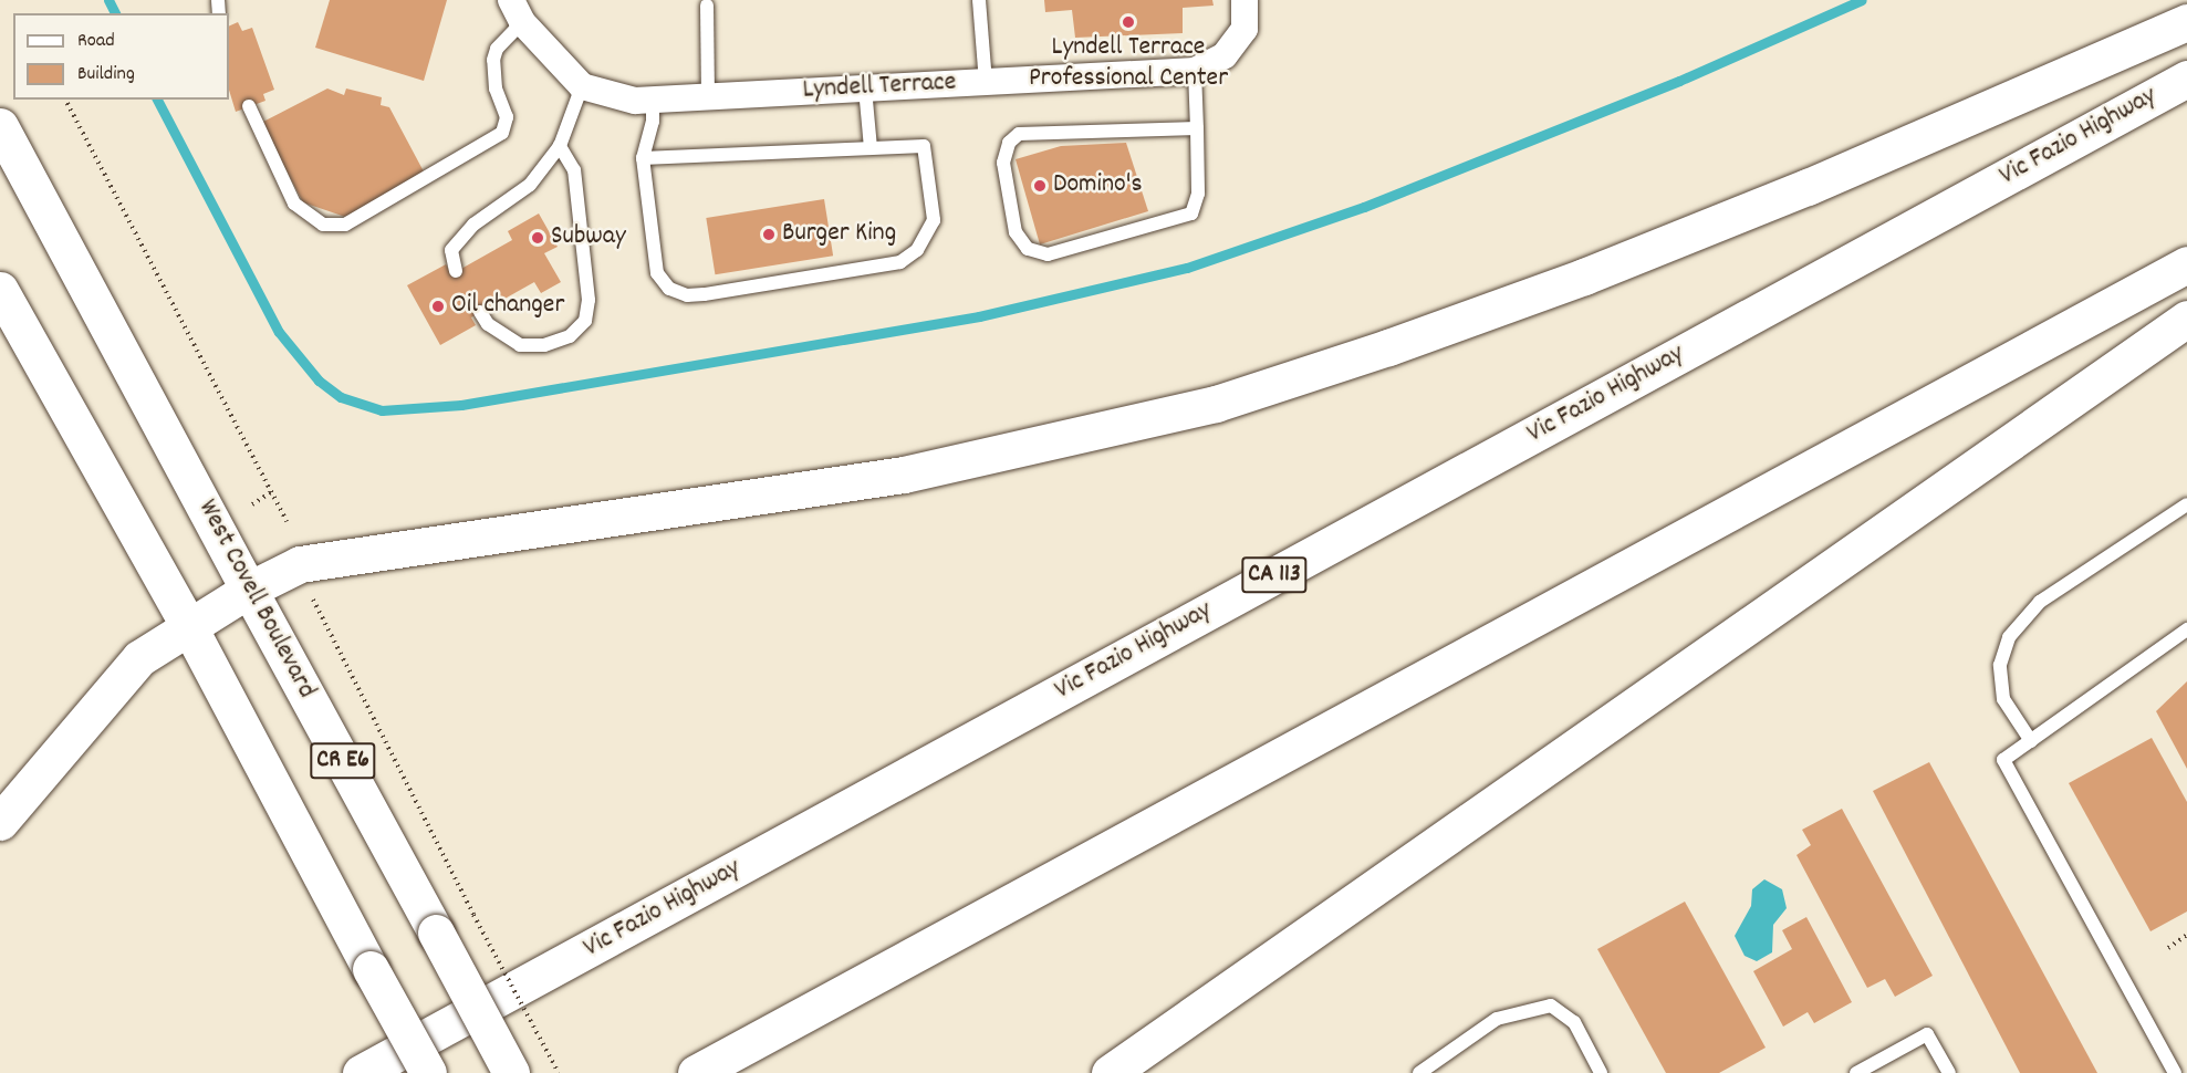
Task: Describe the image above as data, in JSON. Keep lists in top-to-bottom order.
{
  "streets": {
    "main road": [
      "Vic Fazio Highway",
      "CA 113",
      "West Covell Boulevard",
      "CR E6"
    ],
    "street": ["Lyndell Terrace"]
  },
  "places": [
    "Lyndell Terrace Professional Center",
    "Domino's",
    "Burger King",
    "Subway",
    "Oil changer"
  ],
  "legend": ["Road", "Building"]
}
